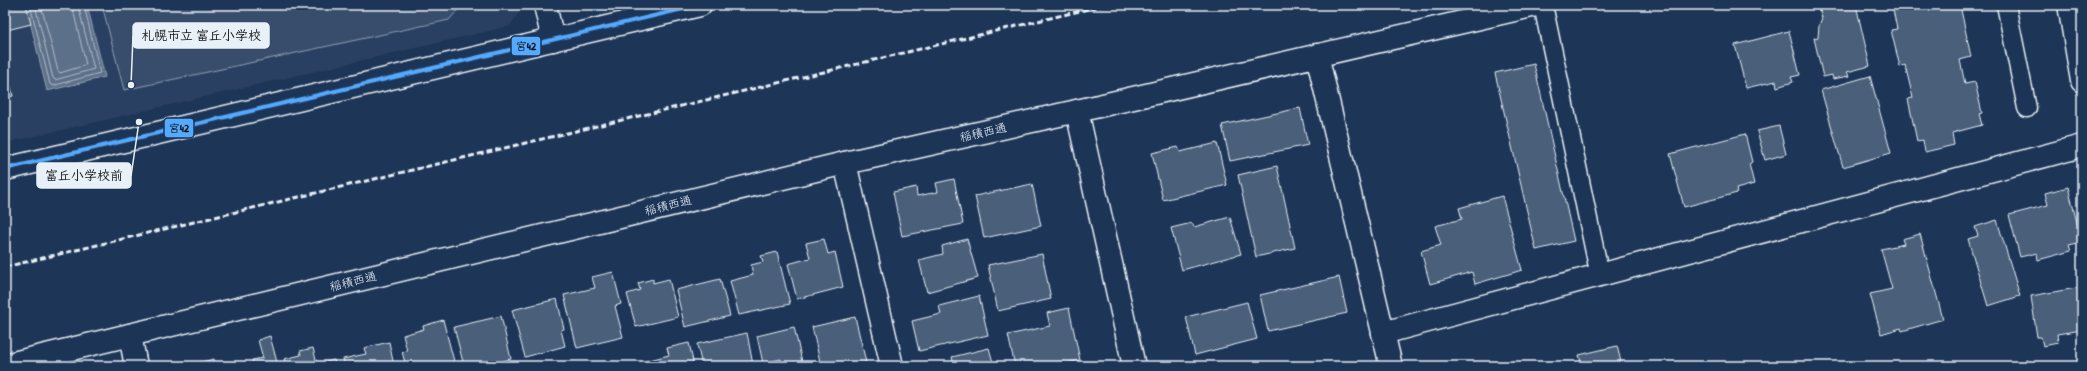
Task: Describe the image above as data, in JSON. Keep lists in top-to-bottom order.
{
  "streets": {
    "street": ["稲積西通"]
  },
  "places": ["札幌市立 富丘小学校", "富丘小学校前"],
  "lines": ["transit line 宮42"]
}
